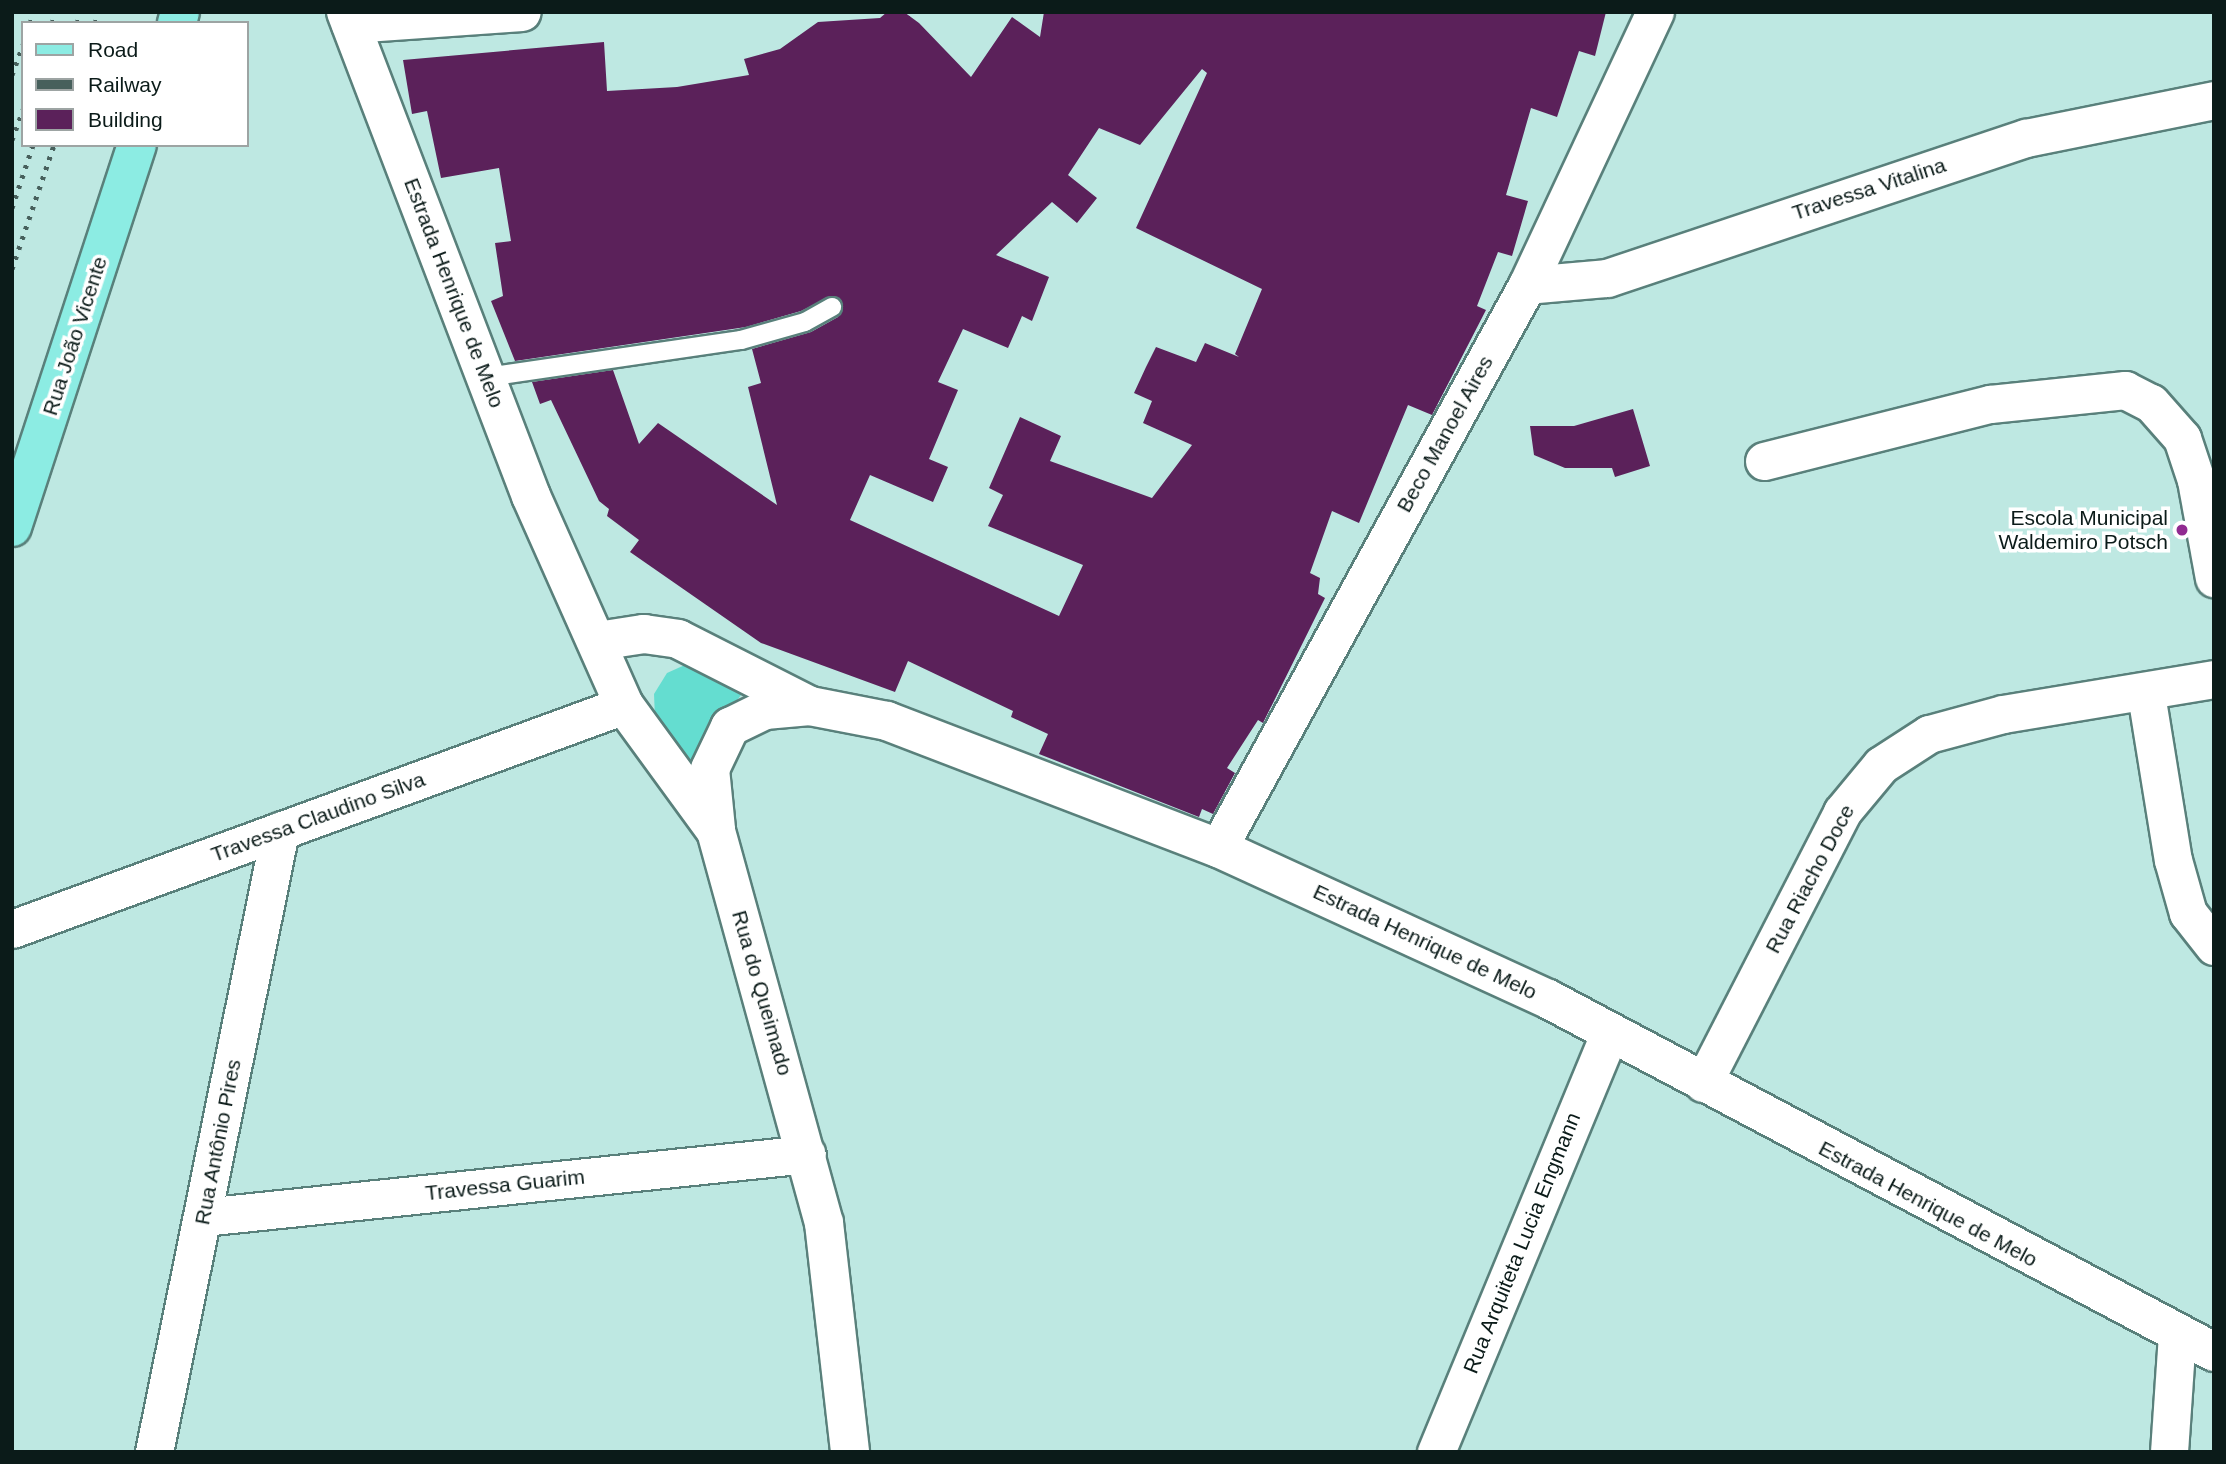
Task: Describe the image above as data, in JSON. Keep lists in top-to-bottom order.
{
  "streets": {
    "main road": ["Estrada Henrique de Melo", "Rua João Vicente", "Rua do Queimado"],
    "street": [
      "Travessa Vitalina",
      "Beco Manoel Aires",
      "Travessa Claudino Silva",
      "Rua Riacho Doce",
      "Rua Antônio Pires",
      "Travessa Guarim",
      "Rua Arquiteta Lucia Engmann"
    ]
  },
  "crossings": [
    ["Travessa Vitalina", "Beco Manoel Aires"],
    ["Estrada Henrique de Melo", "Beco Manoel Aires"],
    ["Estrada Henrique de Melo", "Rua Riacho Doce"],
    ["Estrada Henrique de Melo", "Rua do Queimado"],
    ["Estrada Henrique de Melo", "Rua Arquiteta Lucia Engmann"],
    ["Travessa Claudino Silva", "Rua do Queimado"],
    ["Travessa Claudino Silva", "Rua Antônio Pires"],
    ["Rua do Queimado", "Travessa Guarim"],
    ["Rua Antônio Pires", "Travessa Guarim"]
  ],
  "places": ["Escola Municipal Waldemiro Potsch"],
  "legend": ["Road", "Railway", "Building"]
}
